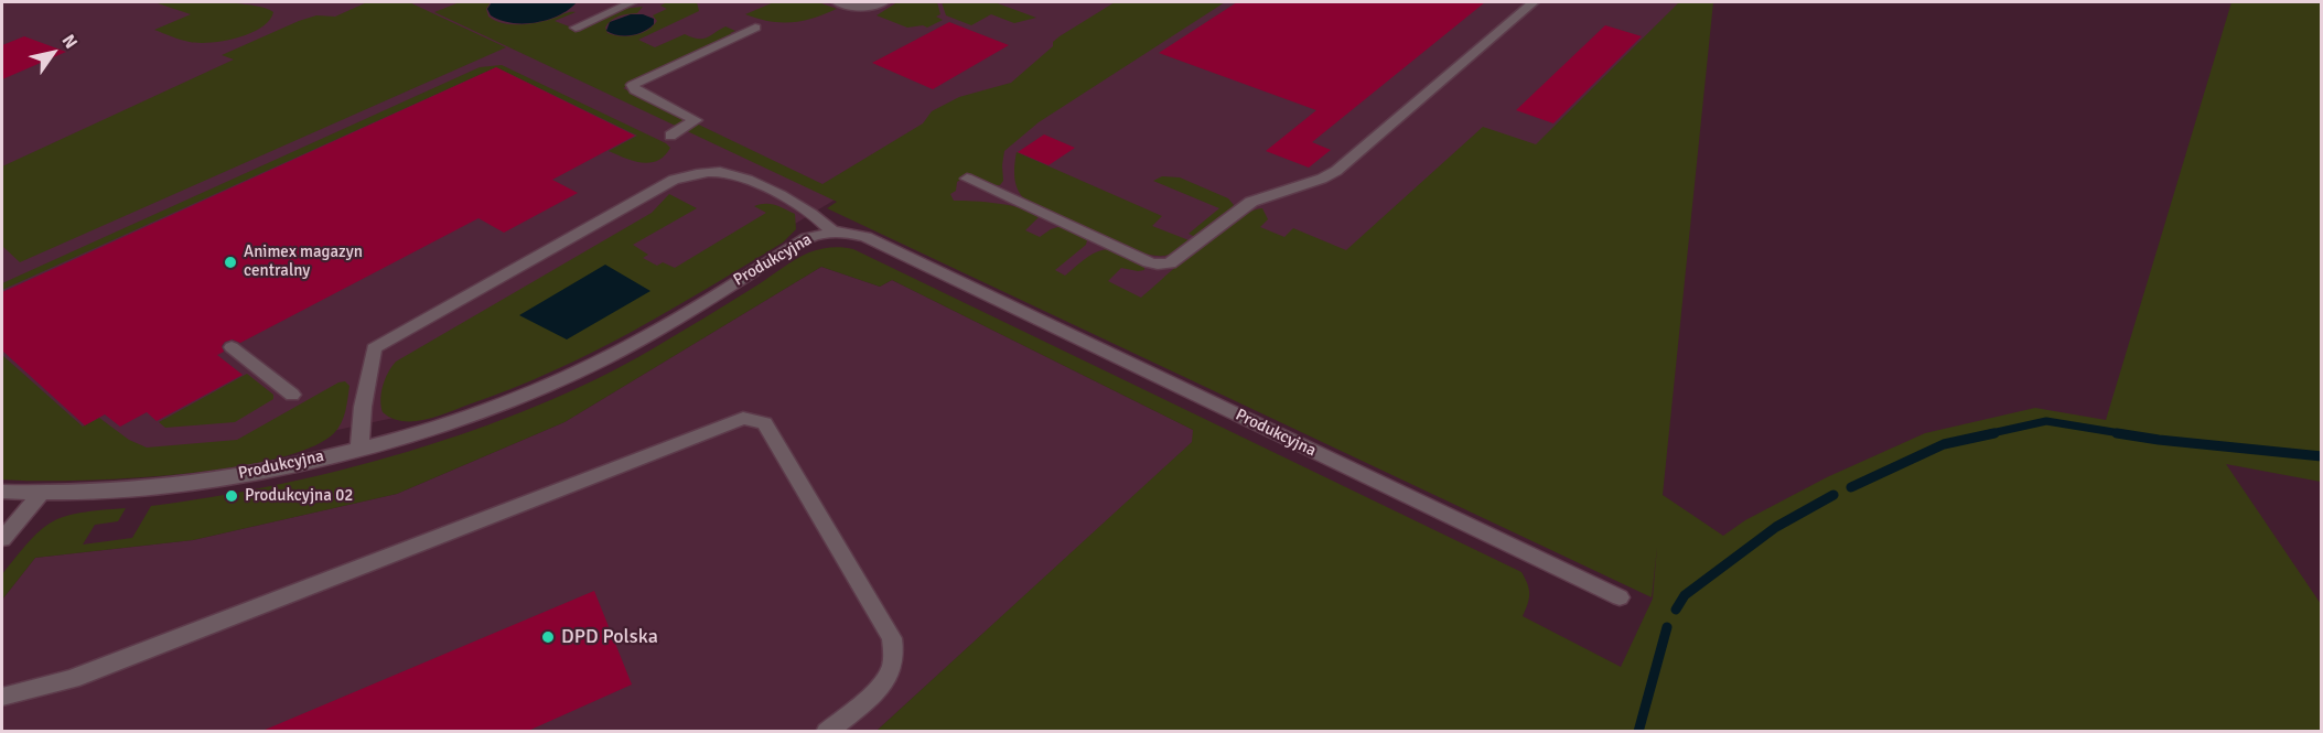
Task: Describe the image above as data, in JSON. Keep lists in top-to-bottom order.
{
  "streets": {
    "street": ["Produkcyjna"]
  },
  "places": ["Animex magazyn centralny", "Produkcyjna 02", "DPD Polska"],
  "north": "top right"
}
